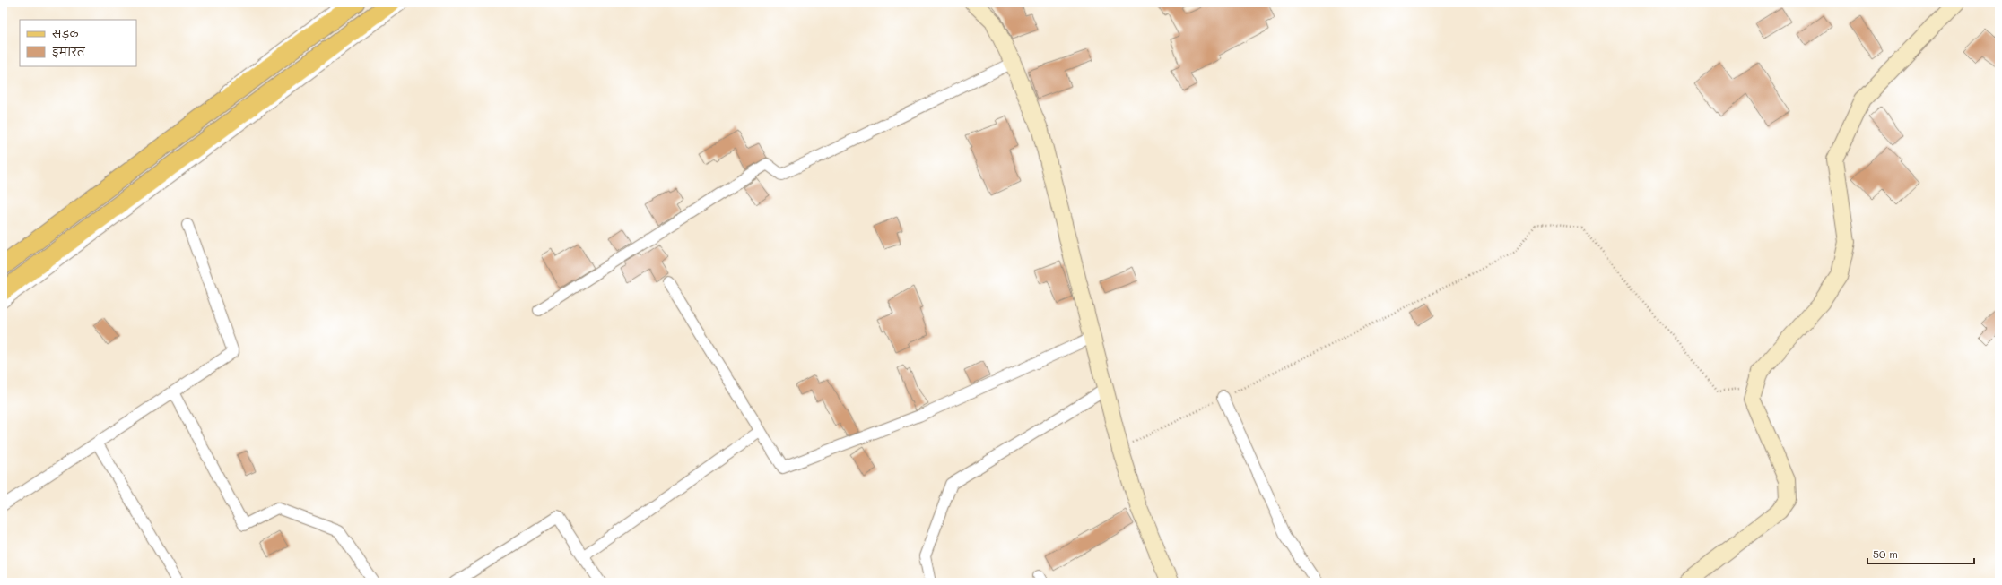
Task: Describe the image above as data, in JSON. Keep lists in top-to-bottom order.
{
  "legend": ["सड़क", "इमारत"],
  "scale_bar": "50 m"
}
